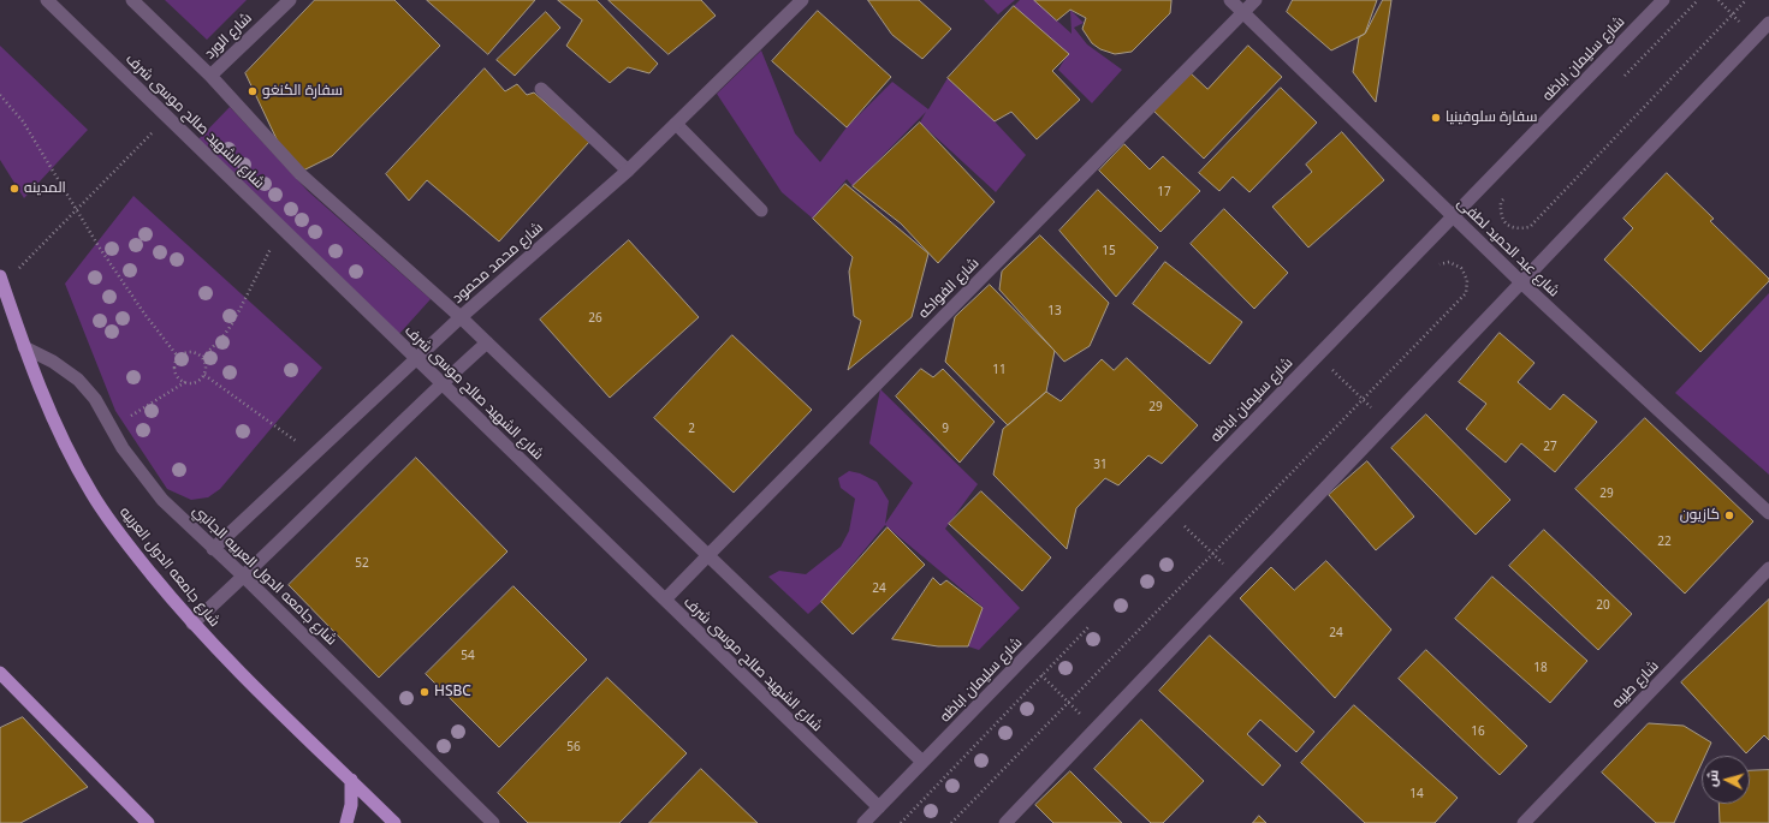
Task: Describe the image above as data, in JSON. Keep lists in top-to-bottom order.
{
  "streets": {
    "main road": ["شارع جامعه الدول العربيه"],
    "street": [
      "شارع الورد",
      "شارع سليمان اباظه",
      "شارع الشهيد صالح موسى شرف",
      "شارع عبد الحميد لطفى",
      "شارع محمد محمود",
      "شارع الفواكه",
      "شارع جامعه الدول العربيه الجانبي",
      "شارع طيبه"
    ]
  },
  "crossings": [
    ["شارع سليمان اباظه", "شارع الشهيد صالح موسى شرف"],
    ["شارع سليمان اباظه", "شارع عبد الحميد لطفى"],
    ["شارع الشهيد صالح موسى شرف", "شارع محمد محمود"],
    ["شارع الشهيد صالح موسى شرف", "شارع الفواكه"],
    ["شارع عبد الحميد لطفى", "شارع الفواكه"],
    ["شارع محمد محمود", "شارع جامعه الدول العربيه الجانبي"],
    ["شارع جامعه الدول العربيه", "شارع جامعه الدول العربيه الجانبي"]
  ],
  "places": [
    "سفارة الكنغو",
    "سفارة سلوفينيا",
    "المدينه",
    "كازيون",
    "HSBC"
  ],
  "house_numbers": [
    "17",
    "15",
    "13",
    "26",
    "11",
    "29",
    "2",
    "9",
    "27",
    "31",
    "29",
    "22",
    "52",
    "24",
    "20",
    "24",
    "54",
    "18",
    "16",
    "56",
    "14"
  ],
  "north": "left"
}
